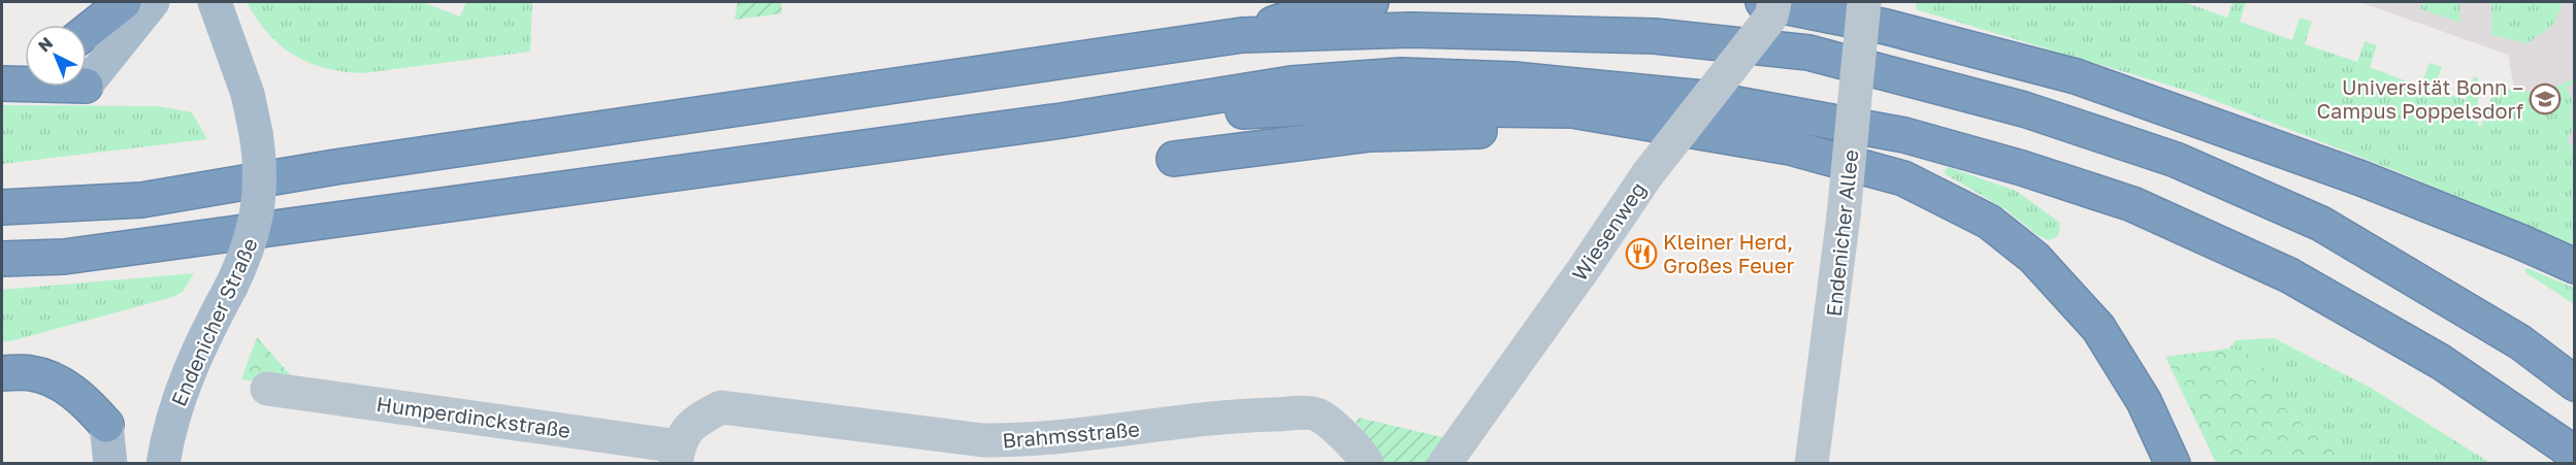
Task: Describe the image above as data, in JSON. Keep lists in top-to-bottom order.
{
  "streets": {
    "main road": ["Endenicher Straße"],
    "street": [
      "Wiesenweg",
      "Endenicher Allee",
      "Humperdinckstraße",
      "Brahmsstraße"
    ]
  },
  "crossings": [
    ["Humperdinckstraße", "Brahmsstraße"]
  ],
  "places": {
    "school or university": ["Universität Bonn – Campus Poppelsdorf"],
    "restaurant": ["Kleiner Herd, Großes Feuer"]
  },
  "north": "top left"
}
